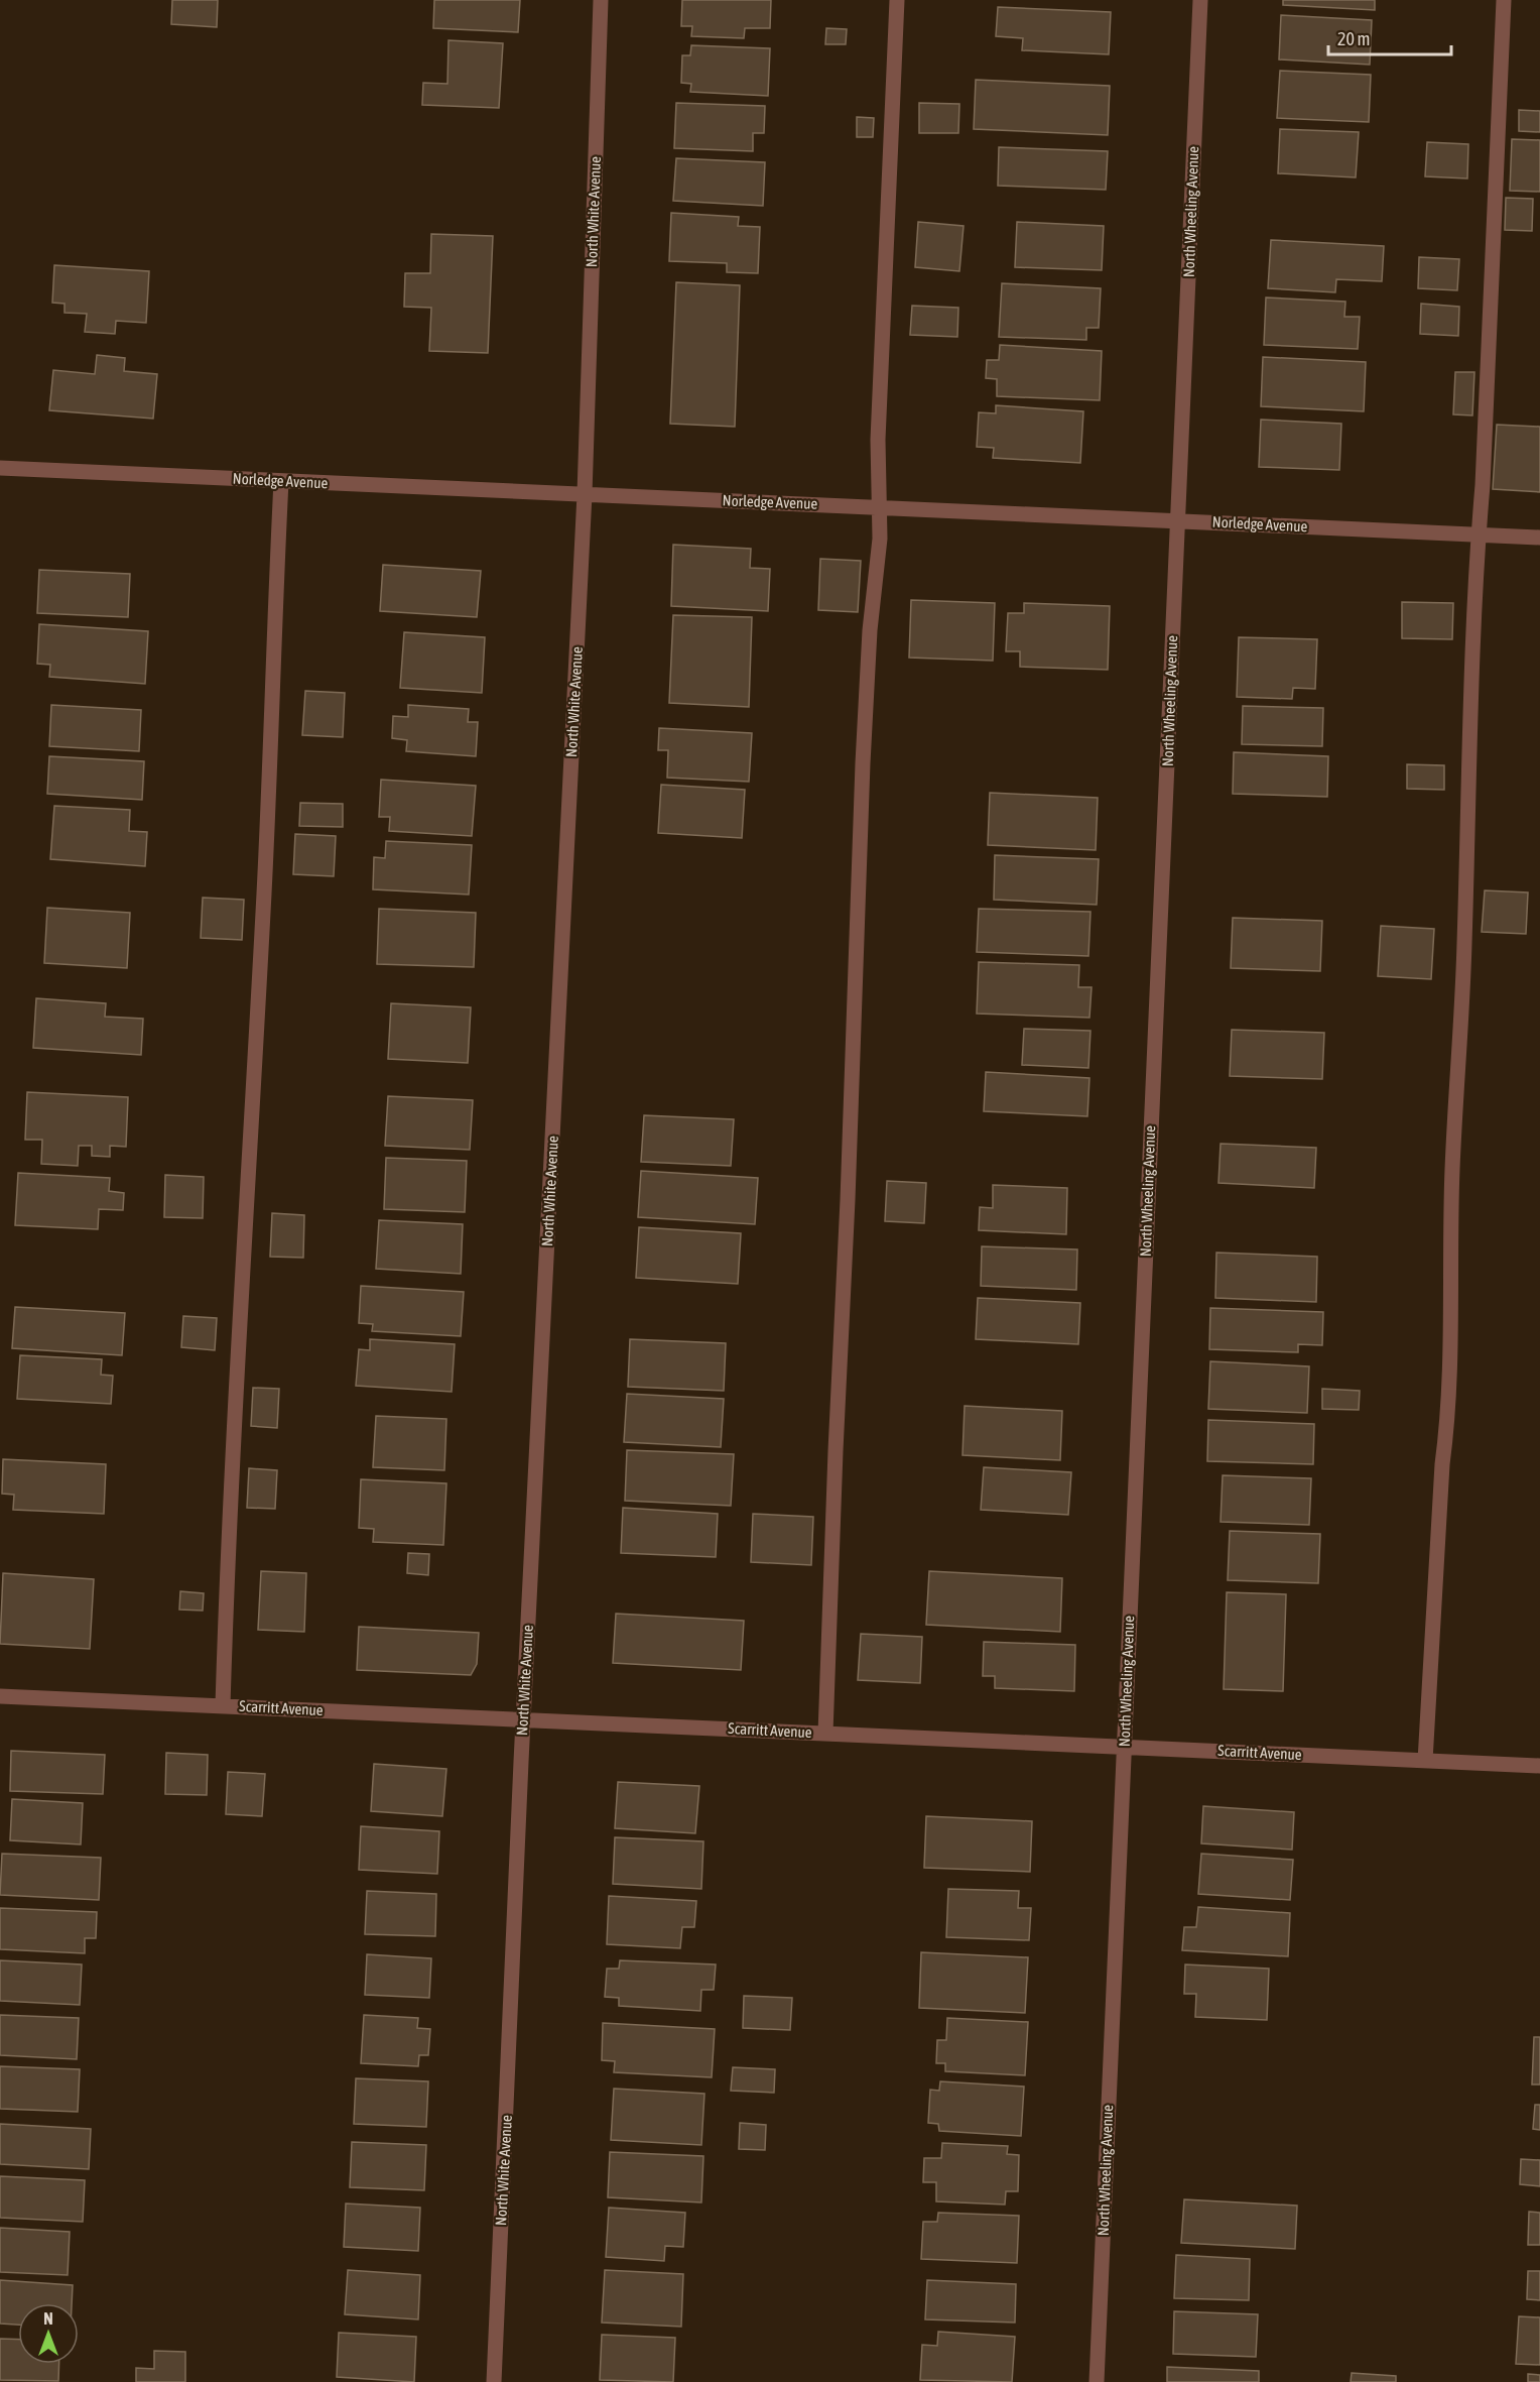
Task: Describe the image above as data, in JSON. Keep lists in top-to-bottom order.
{
  "streets": {
    "street": [
      "North White Avenue",
      "North Wheeling Avenue",
      "Norledge Avenue",
      "Scarritt Avenue"
    ]
  },
  "crossings": [
    ["North White Avenue", "Norledge Avenue"],
    ["North White Avenue", "Scarritt Avenue"],
    ["North Wheeling Avenue", "Norledge Avenue"],
    ["North Wheeling Avenue", "Scarritt Avenue"]
  ],
  "scale_bar": "20 m",
  "north": "top"
}
